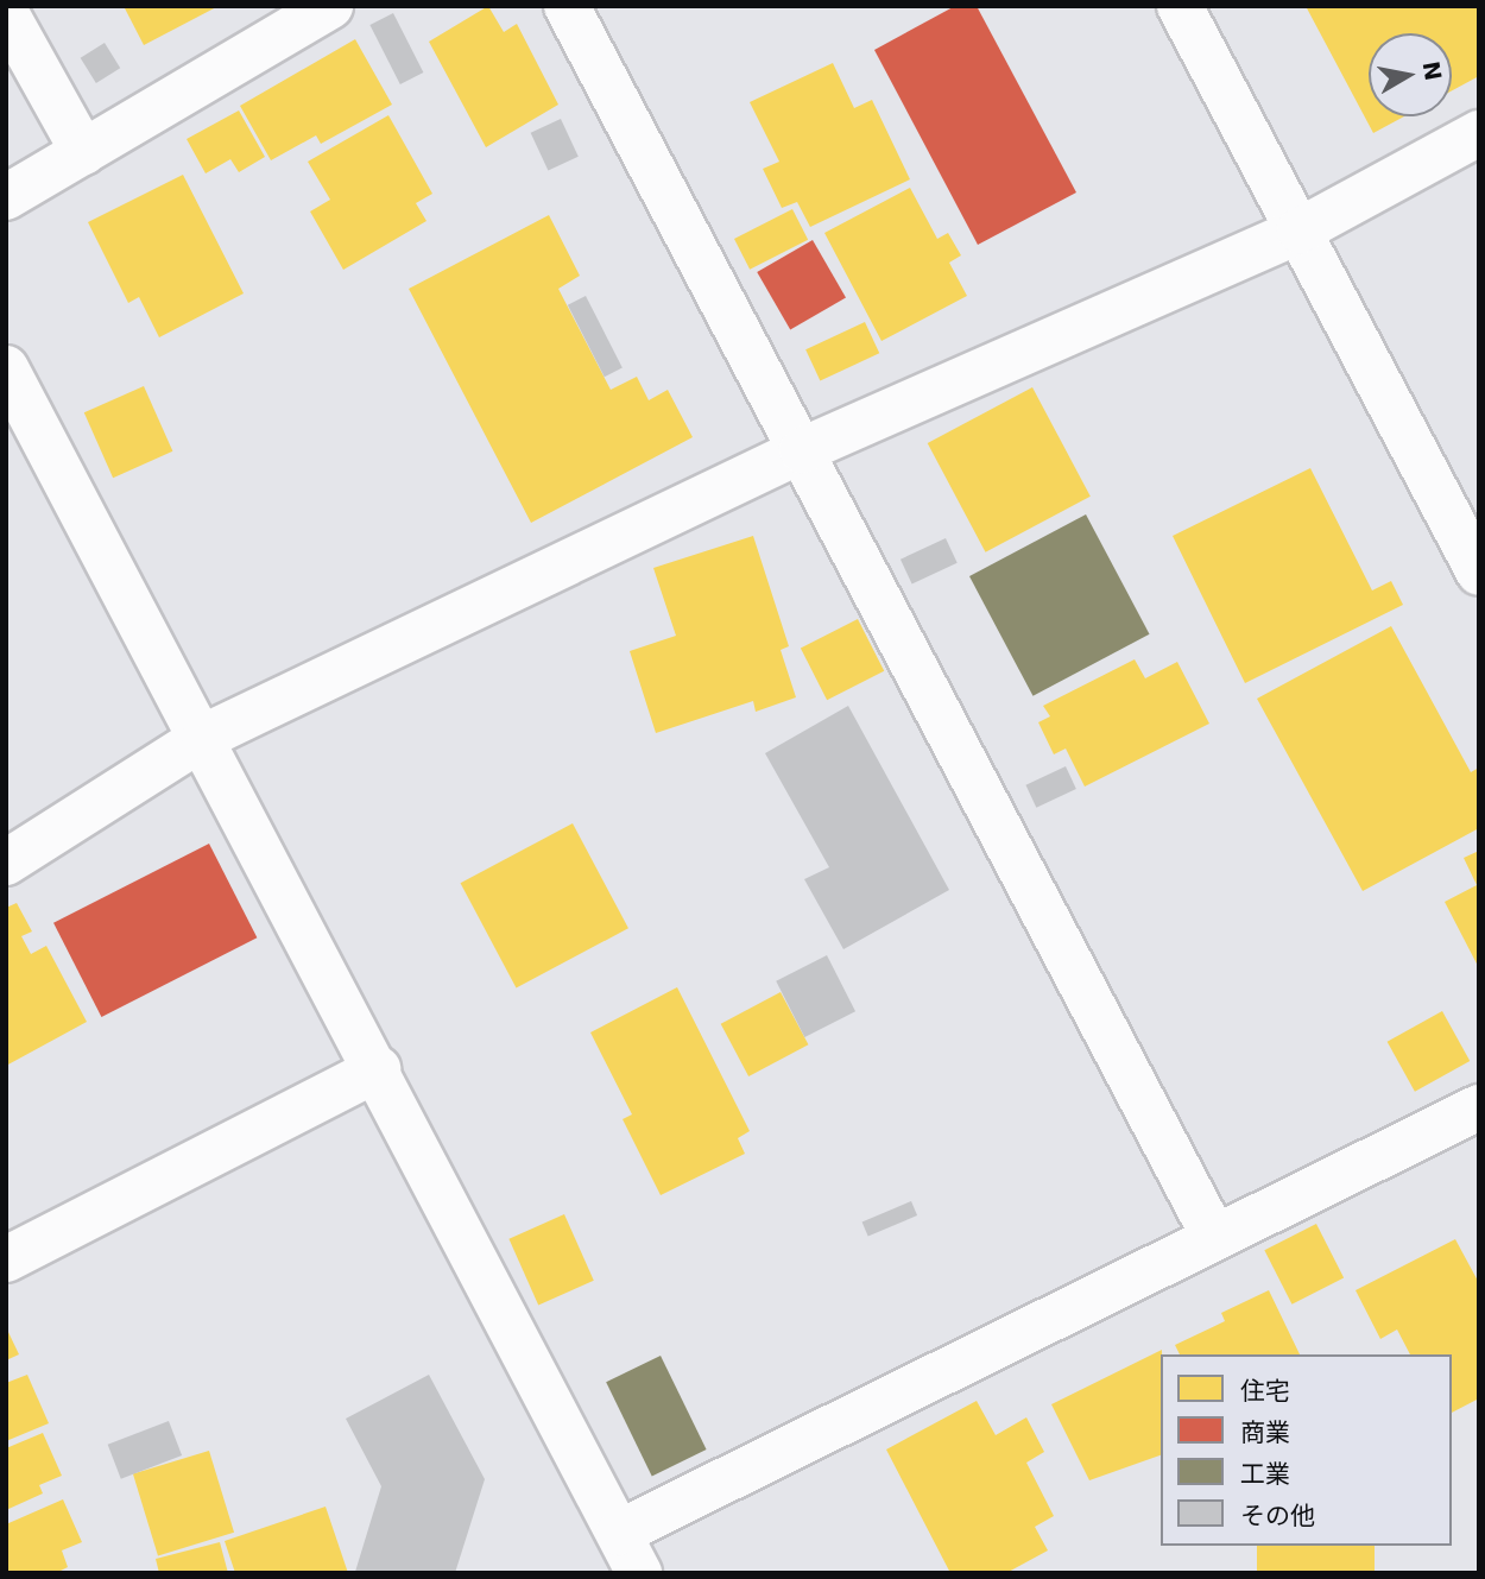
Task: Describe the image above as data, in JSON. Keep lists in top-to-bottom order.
{
  "legend": [
    "住宅",
    "商業",
    "工業",
    "その他"
  ],
  "north": "right"
}
